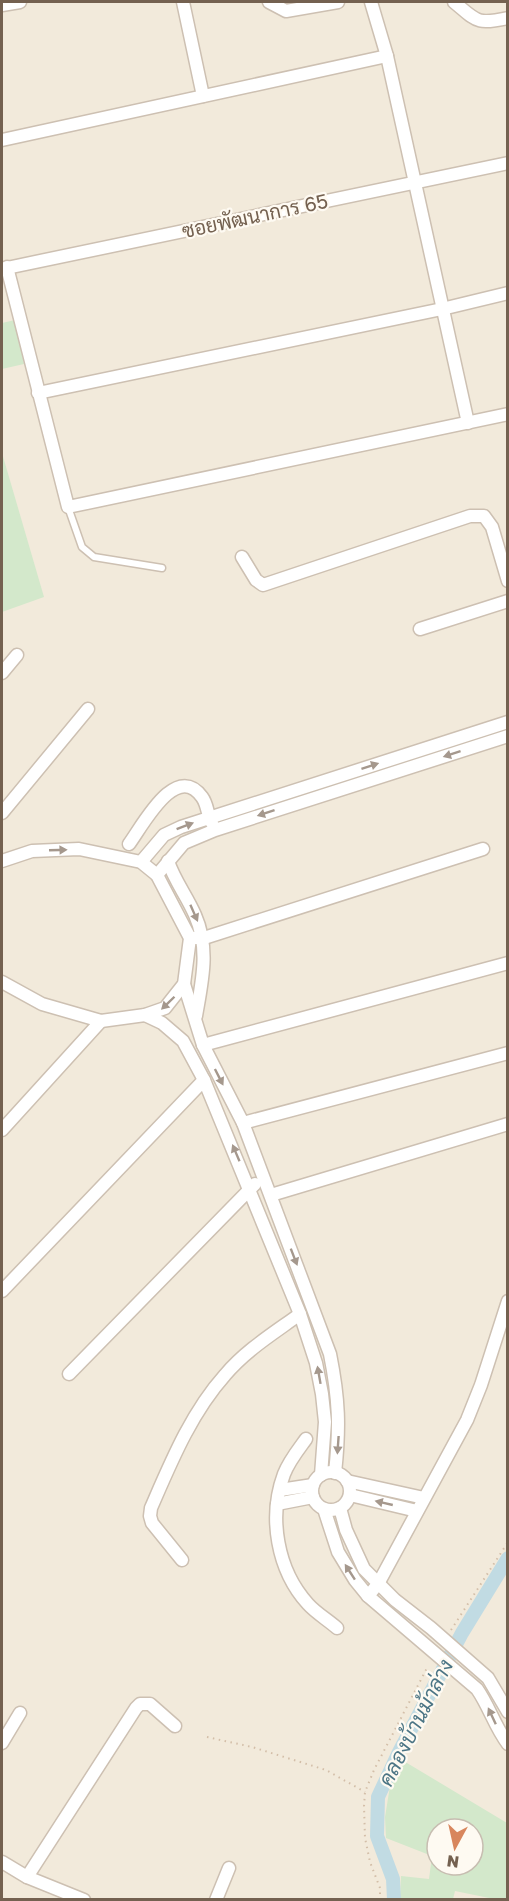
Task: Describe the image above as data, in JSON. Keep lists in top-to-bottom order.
{
  "streets": {
    "street": ["ซอยพัฒนาการ 65"]
  },
  "water": ["คลองบ้านม้าล่าง"],
  "north": "bottom"
}
